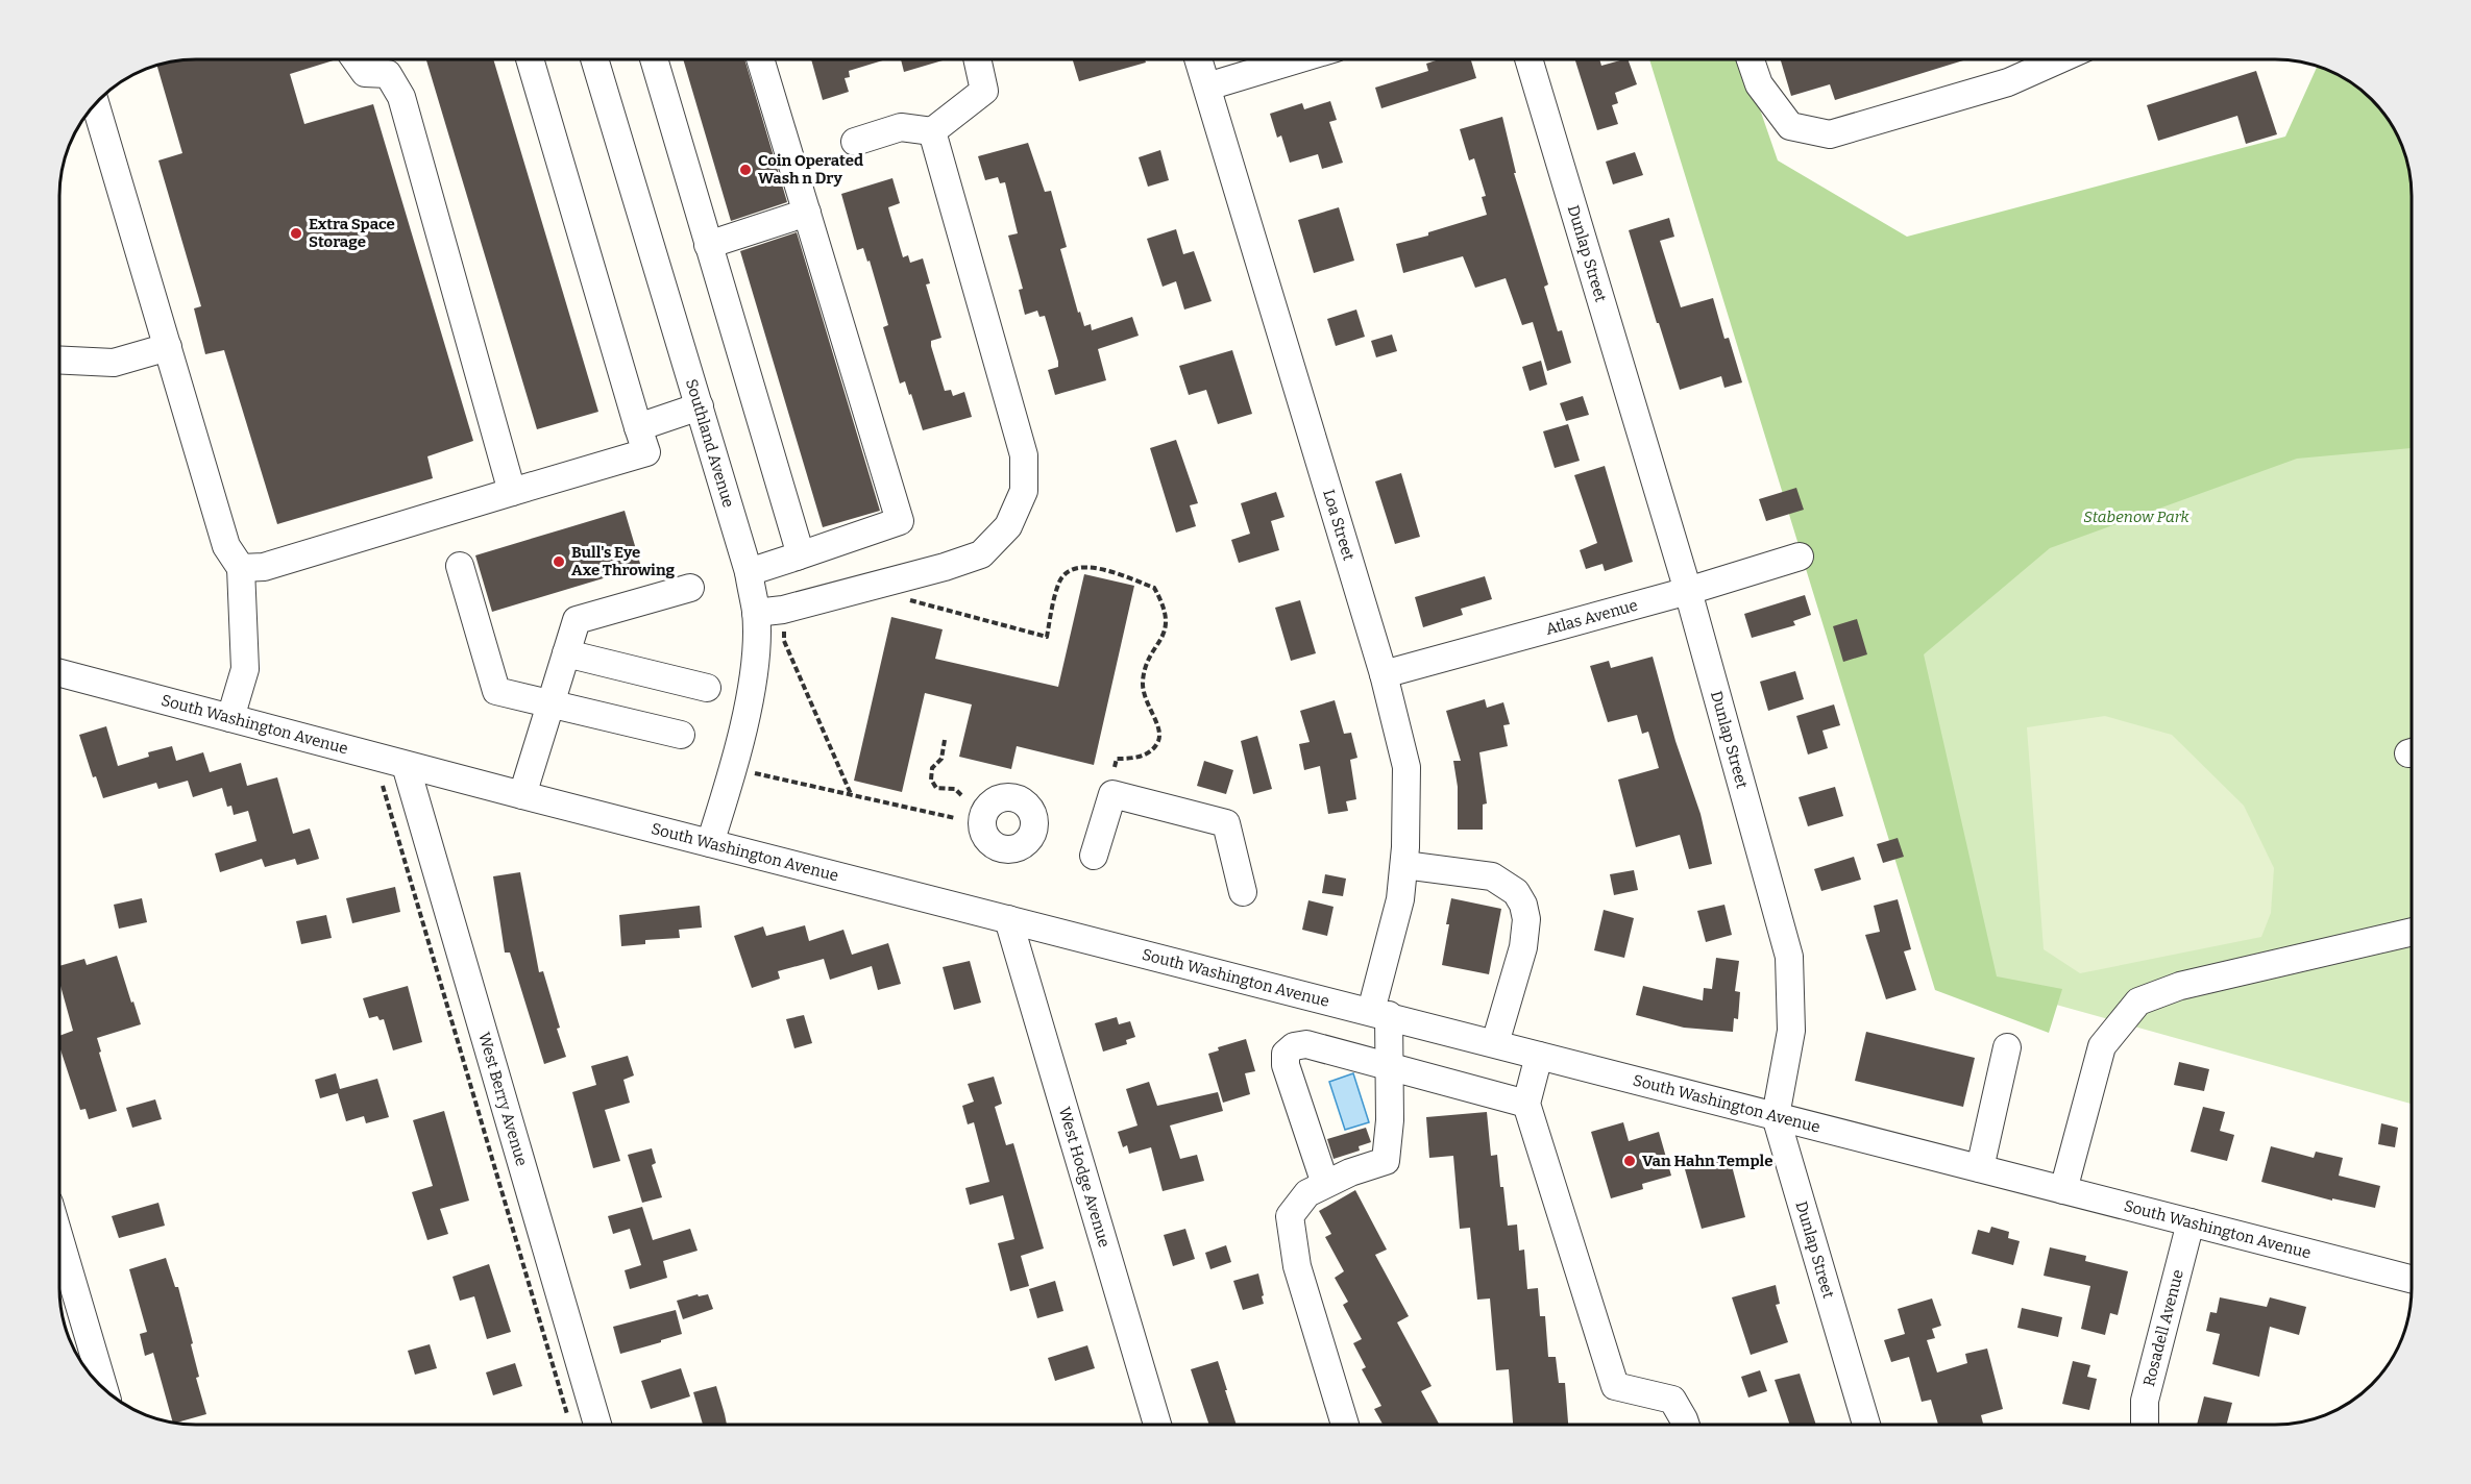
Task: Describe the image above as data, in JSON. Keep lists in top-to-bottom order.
{
  "streets": {
    "street": [
      "Dunlap Street",
      "Southland Avenue",
      "Loa Street",
      "Atlas Avenue",
      "South Washington Avenue",
      "West Berry Avenue",
      "West Hodge Avenue",
      "Rosadell Avenue"
    ]
  },
  "crossings": [
    ["Dunlap Street", "Atlas Avenue"],
    ["Dunlap Street", "South Washington Avenue"],
    ["Southland Avenue", "South Washington Avenue"],
    ["Loa Street", "Atlas Avenue"],
    ["Loa Street", "South Washington Avenue"],
    ["South Washington Avenue", "West Berry Avenue"],
    ["South Washington Avenue", "West Hodge Avenue"],
    ["South Washington Avenue", "Rosadell Avenue"]
  ],
  "parks": ["Stabenow Park"],
  "places": [
    "Coin Operated Wash n Dry",
    "Extra Space Storage",
    "Bull's Eye Axe Throwing",
    "Van Hahn Temple"
  ]
}
